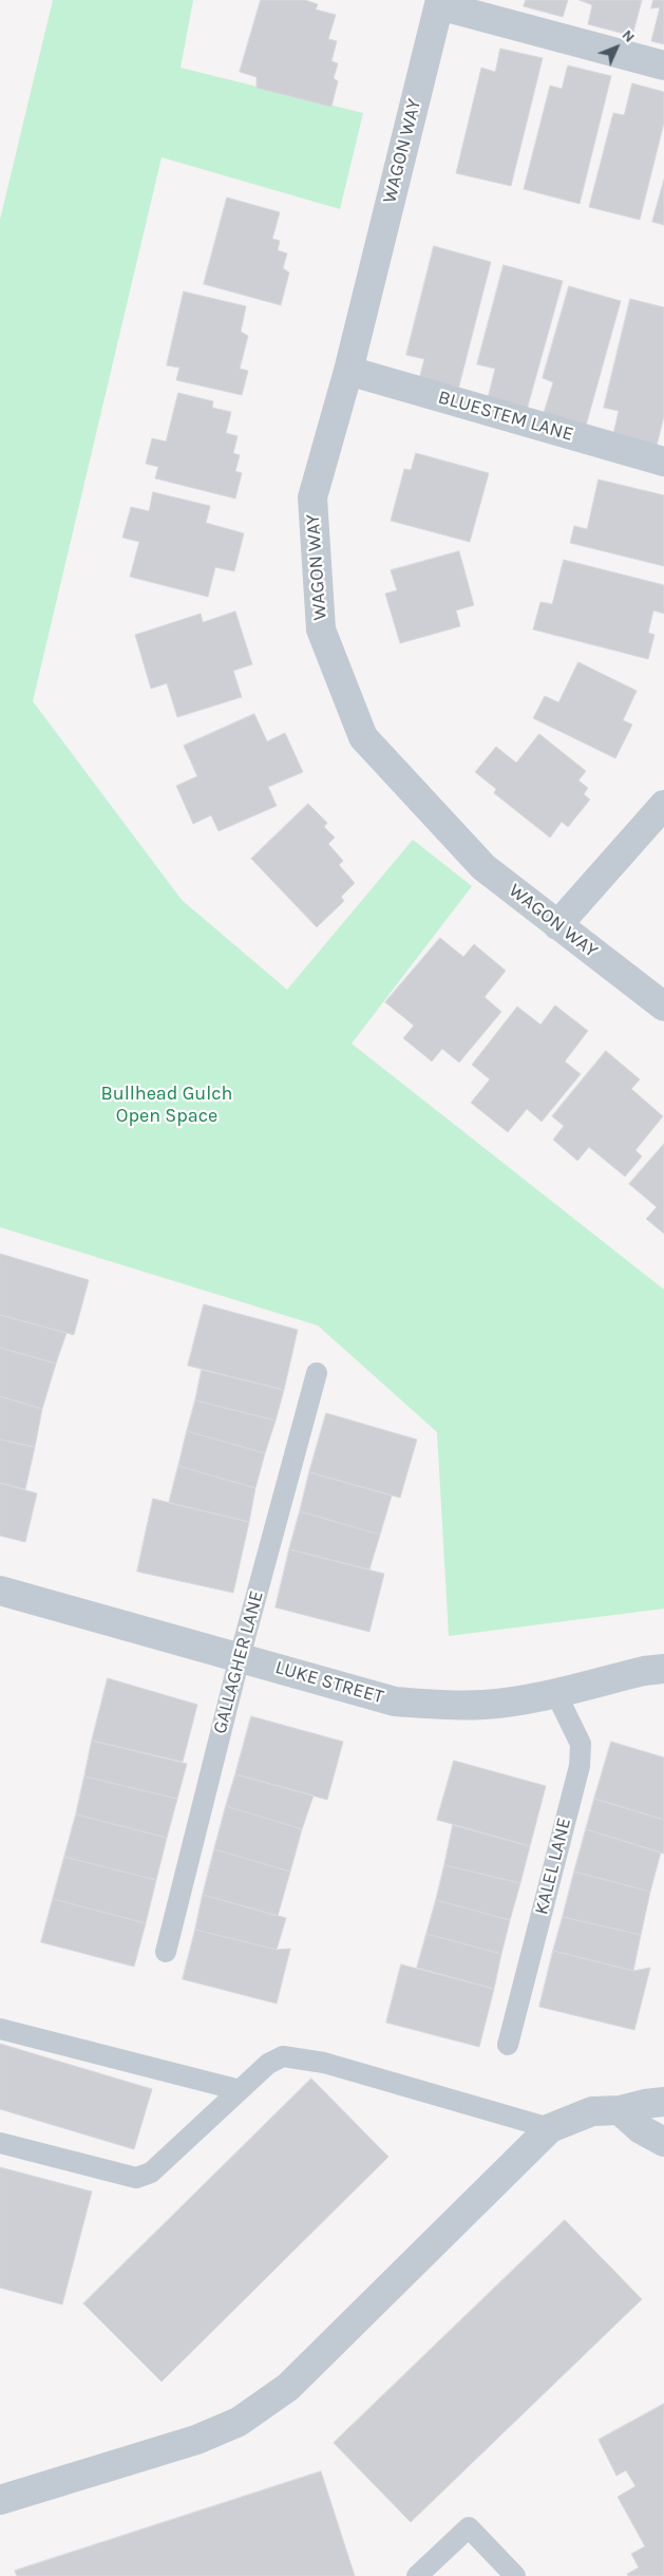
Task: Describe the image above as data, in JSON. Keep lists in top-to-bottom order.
{
  "streets": {
    "street": ["WAGON WAY", "BLUESTEM LANE", "LUKE STREET"],
    "lane": ["GALLAGHER LANE", "KALEL LANE"]
  },
  "crossings": [
    ["WAGON WAY", "BLUESTEM LANE"],
    ["GALLAGHER LANE", "LUKE STREET"],
    ["LUKE STREET", "KALEL LANE"]
  ],
  "parks": ["Bullhead Gulch Open Space"],
  "north": "top right"
}
